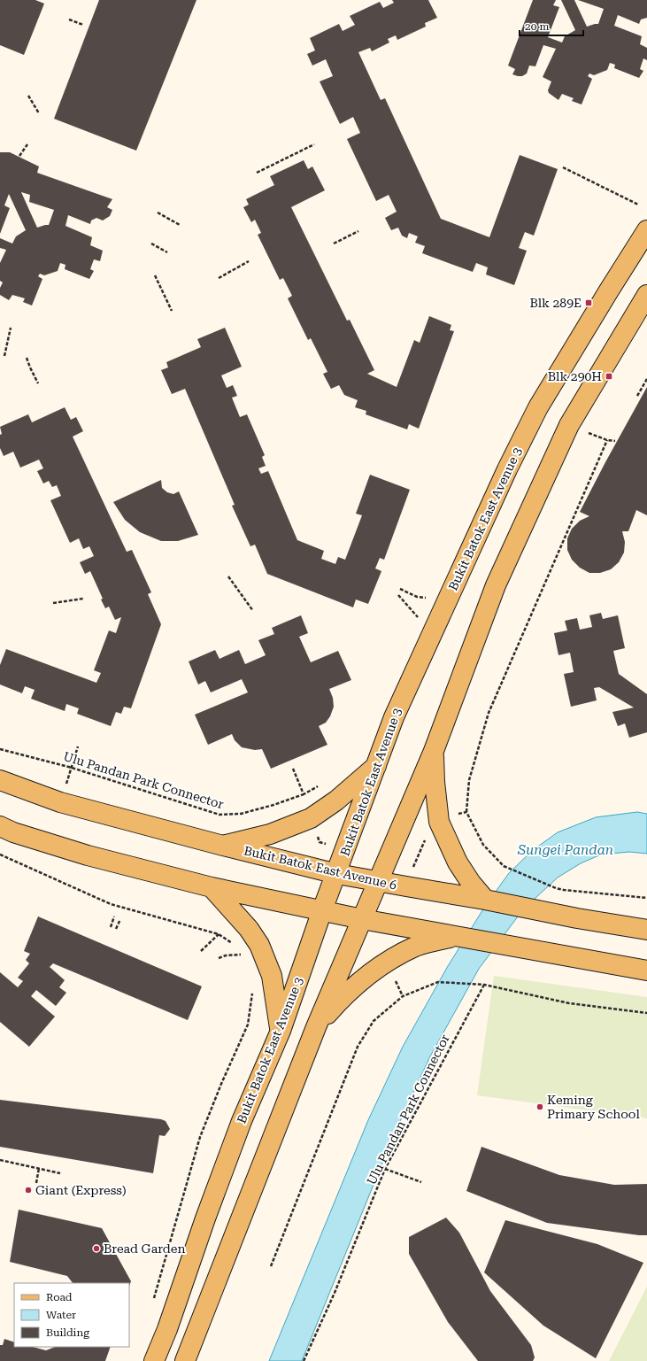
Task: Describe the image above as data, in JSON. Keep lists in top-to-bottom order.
{
  "streets": {
    "main road": ["Bukit Batok East Avenue 3", "Bukit Batok East Avenue 6"],
    "path": ["Ulu Pandan Park Connector"]
  },
  "crossings": [
    ["Bukit Batok East Avenue 3", "Ulu Pandan Park Connector"],
    ["Bukit Batok East Avenue 3", "Bukit Batok East Avenue 6"]
  ],
  "water": ["Sungei Pandan"],
  "places": {
    "transit": ["Blk 289E", "Blk 290H"],
    "other": ["Keming Primary School", "Giant (Express)", "Bread Garden"]
  },
  "legend": ["Road", "Water", "Building"],
  "scale_bar": "20 m"
}
